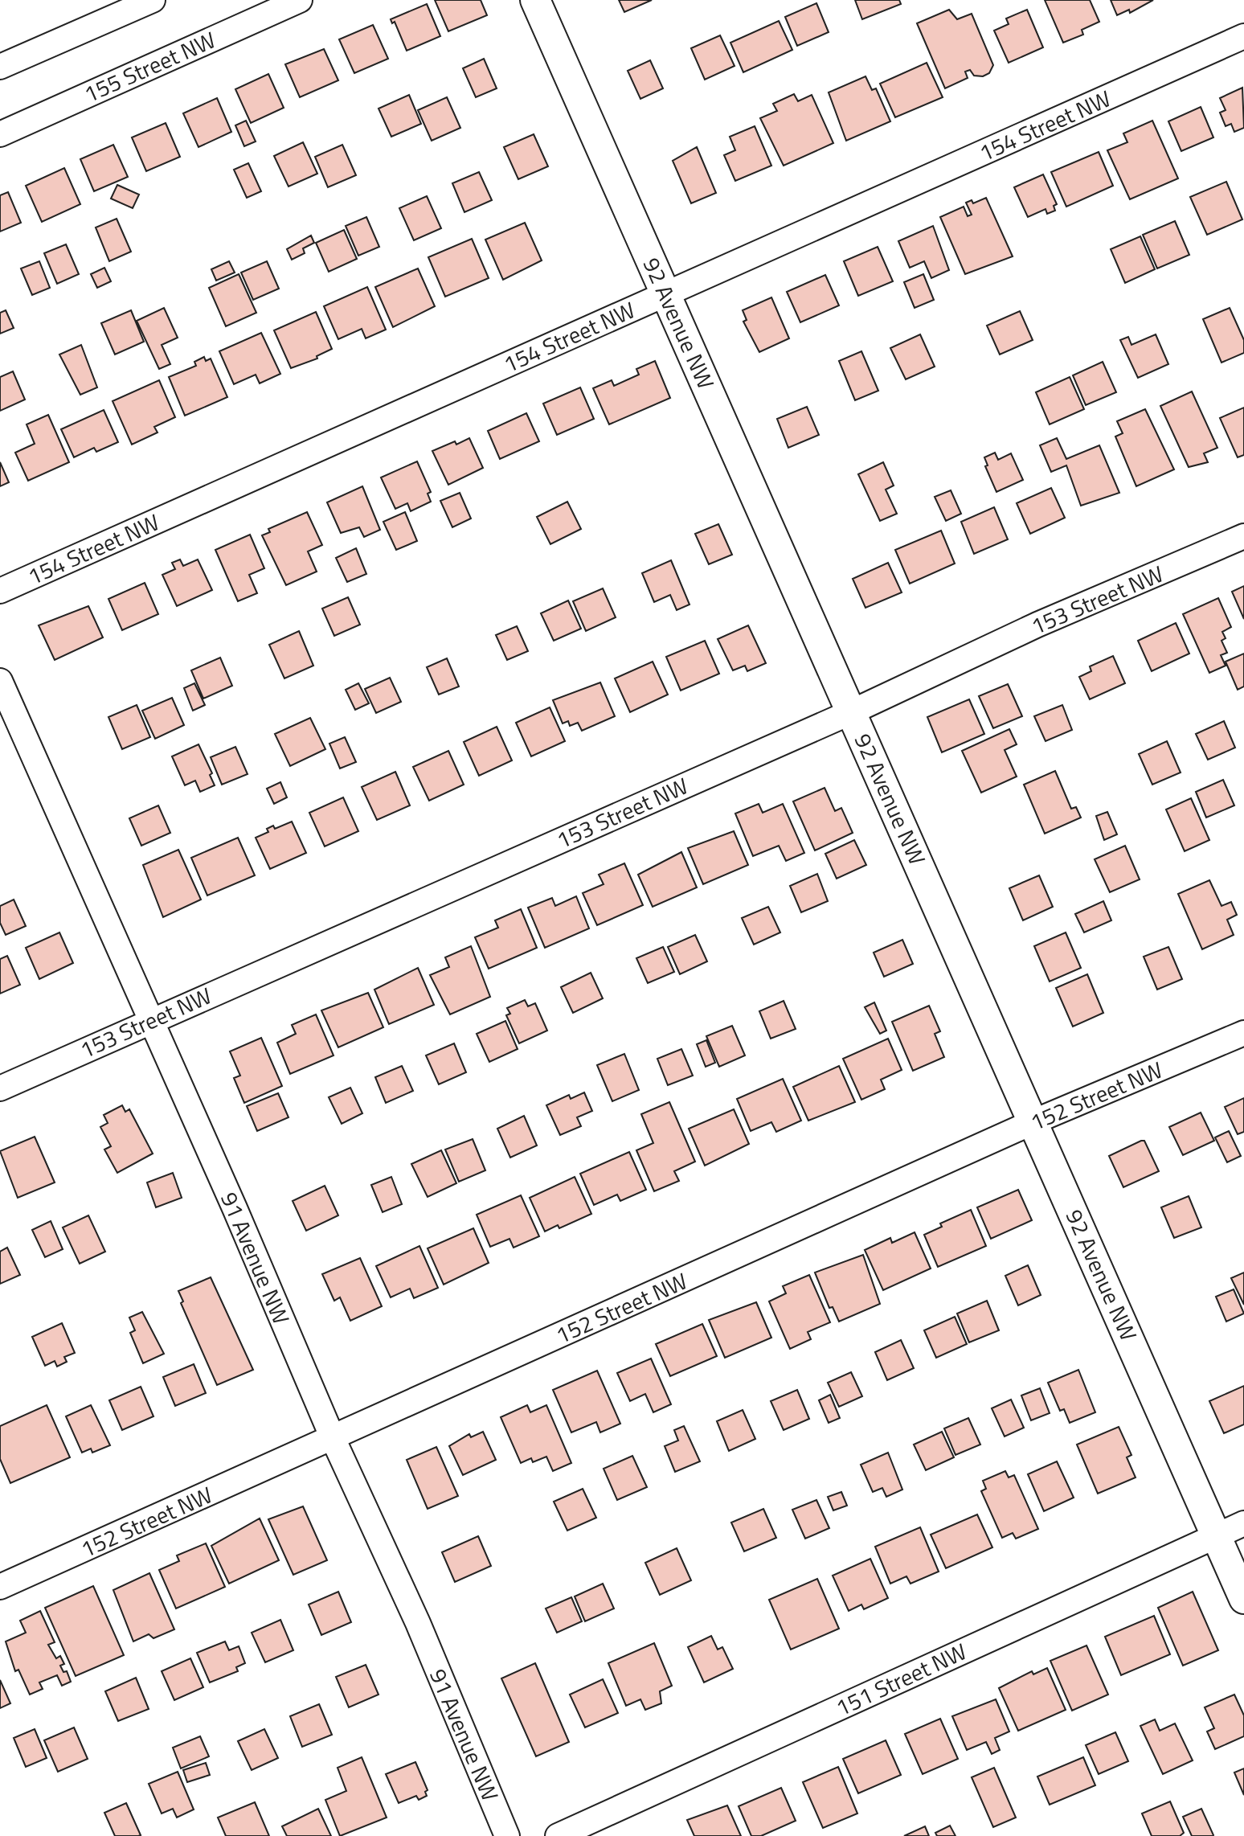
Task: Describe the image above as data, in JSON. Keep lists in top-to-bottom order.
{
  "streets": {
    "street": [
      "155 Street NW",
      "154 Street NW",
      "92 Avenue NW",
      "153 Street NW",
      "152 Street NW",
      "91 Avenue NW",
      "151 Street NW"
    ]
  },
  "crossings": [
    ["154 Street NW", "92 Avenue NW"],
    ["92 Avenue NW", "153 Street NW"],
    ["92 Avenue NW", "152 Street NW"],
    ["92 Avenue NW", "151 Street NW"],
    ["153 Street NW", "91 Avenue NW"],
    ["152 Street NW", "91 Avenue NW"]
  ]
}
